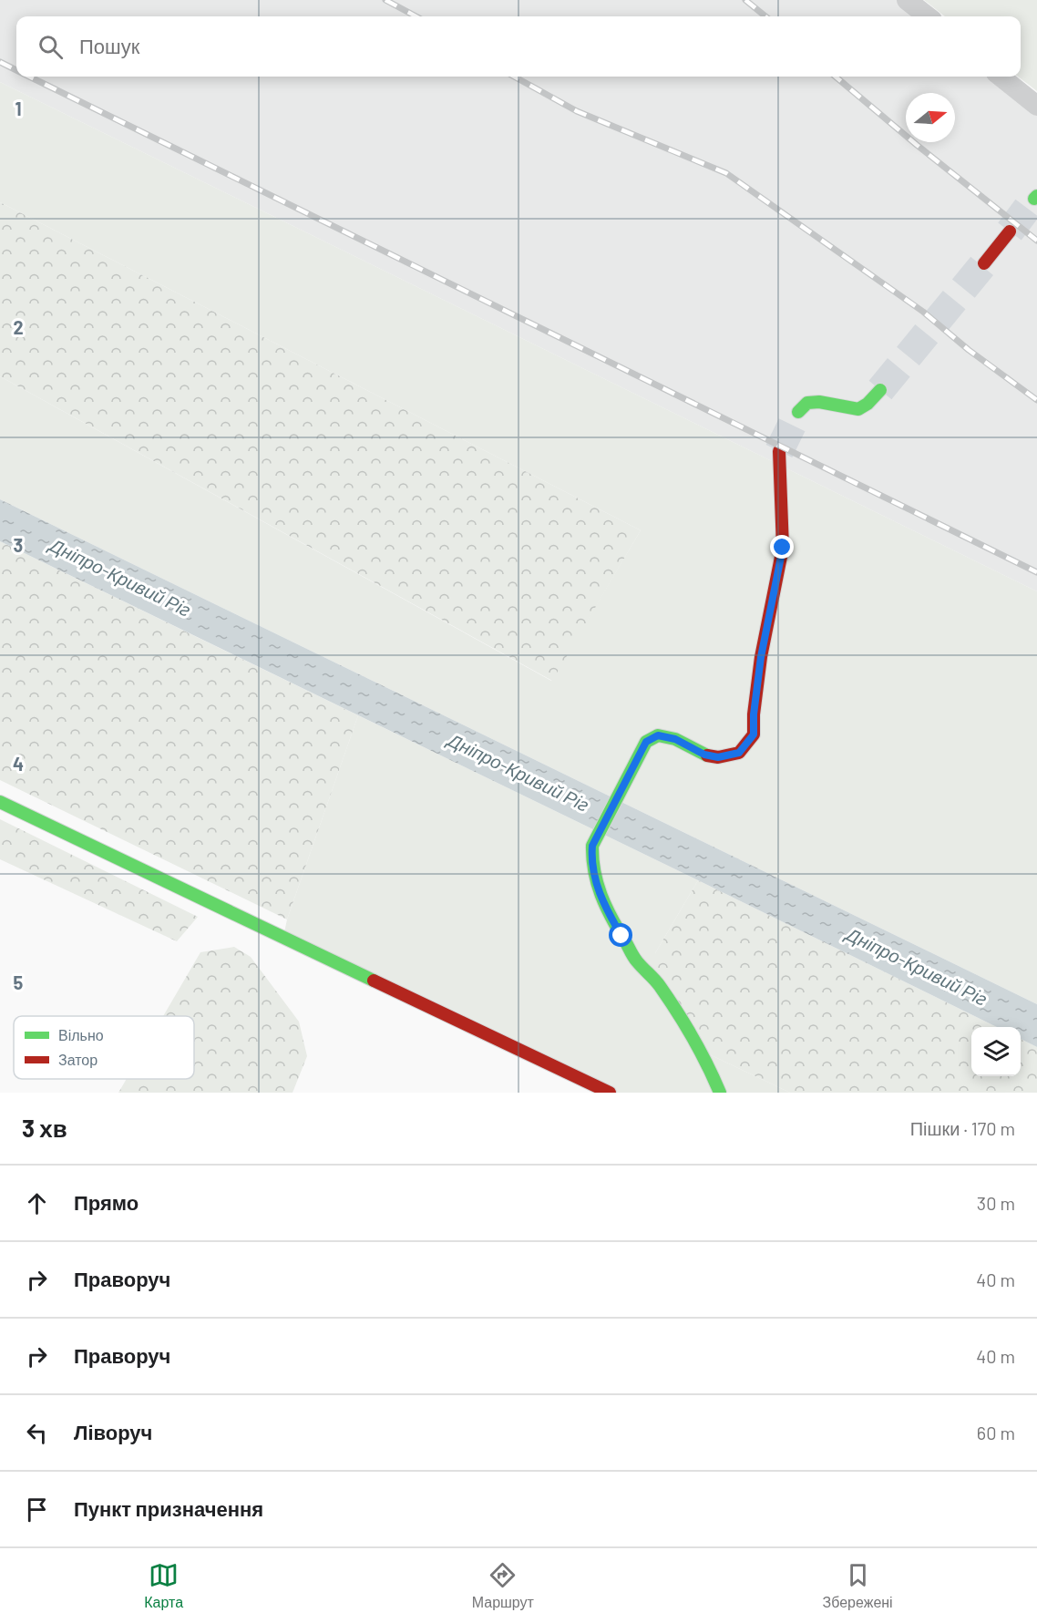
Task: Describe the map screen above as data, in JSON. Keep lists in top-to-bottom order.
{
  "water": ["Дніпро-Кривий Ріг"],
  "legend": ["Вільно", "Затор"],
  "north": "right",
  "page": {
    "search": "Пошук",
    "heading": ["3 хв", "Пішки · 170 m"],
    "list": [
      ["Прямо", "30 m"],
      ["Праворуч", "40 m"],
      ["Праворуч", "40 m"],
      ["Ліворуч", "60 m"],
      "Пункт призначення"
    ],
    "nav": ["Карта", "Маршрут", "Збережені"]
  },
  "grid": {
    "rows": [
      "1",
      "2",
      "3",
      "4",
      "5"
    ]
  }
}
